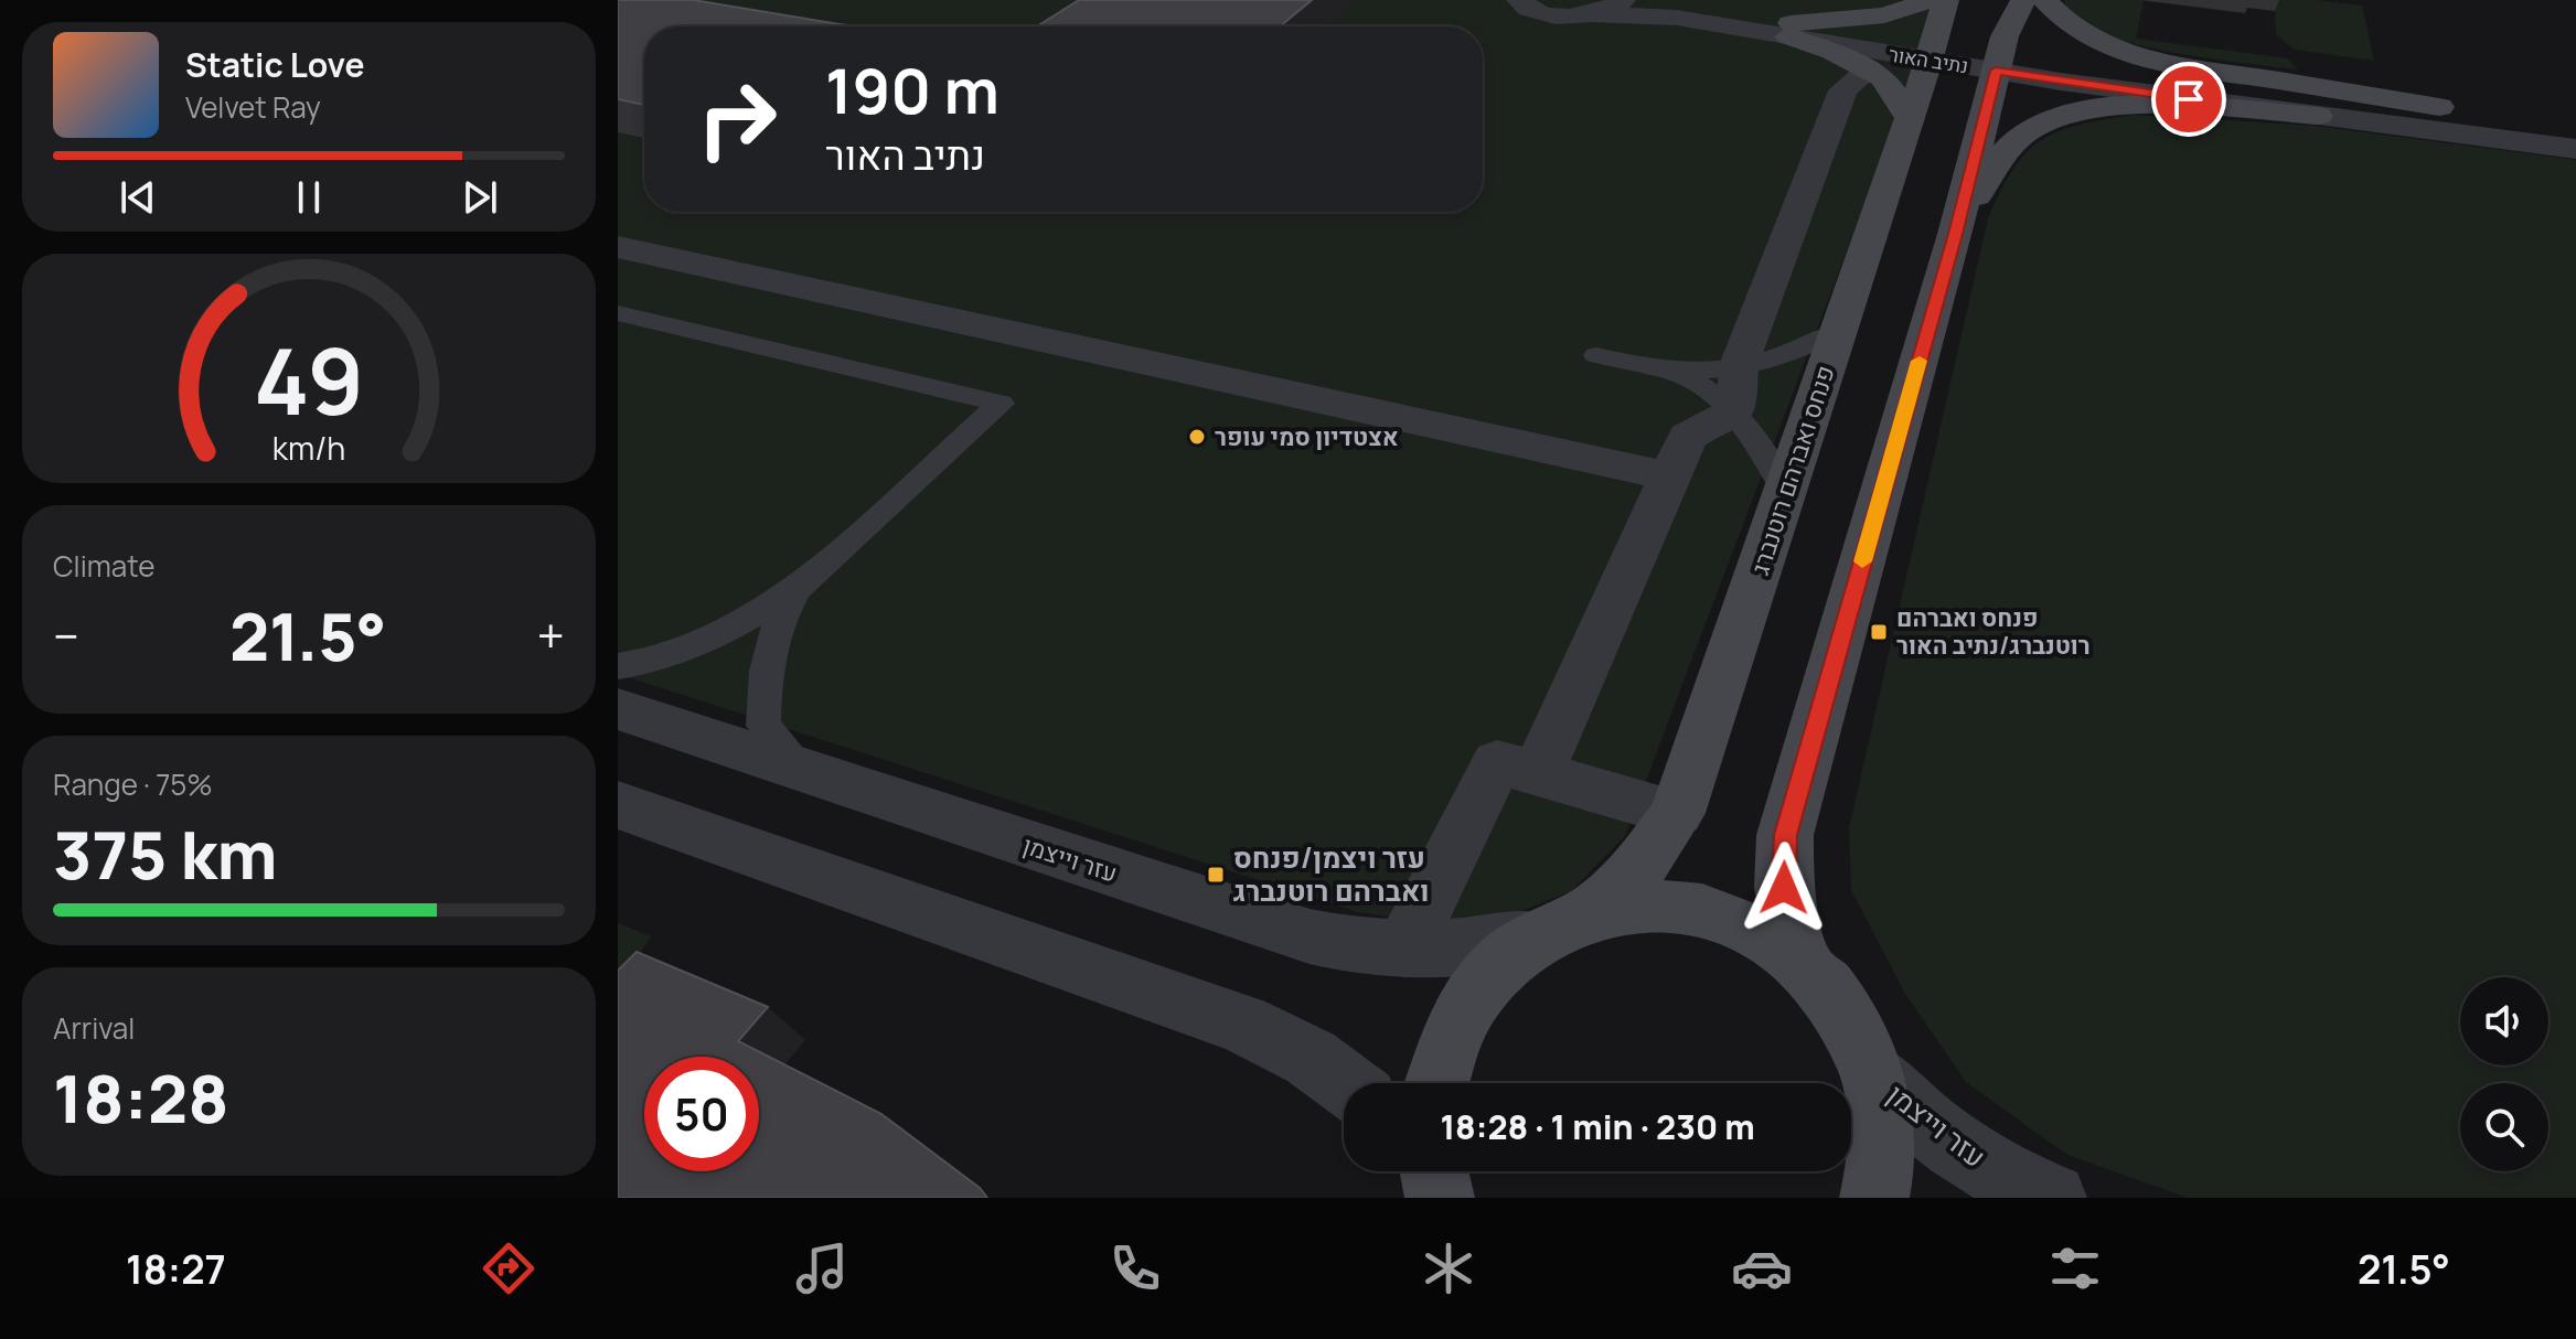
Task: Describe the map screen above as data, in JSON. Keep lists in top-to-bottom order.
{
  "streets": {
    "main road": ["פנחס ואברהם רוטנברג"],
    "street": ["נתיב האור", "עזר וייצמן"]
  },
  "crossings": [
    ["נתיב האור", "פנחס ואברהם רוטנברג"]
  ],
  "places": {
    "other": ["אצטדיון סמי עופר"],
    "transit": ["פנחס ואברהם רוטנברג/נתיב האור", "עזר ויצמן/פנחס ואברהם רוטנברג"]
  },
  "page": {
    "turn": ["190 m", "נתיב האור"],
    "song": ["Static Love", "Velvet Ray"],
    "tile": [
      "Climate",
      ["Range · 75%", "375 km"],
      ["Arrival", "18:28"]
    ],
    "heat": ["−", "21.5°", "+"],
    "limit": "50",
    "trip": "18:28 · 1 min · 230 m",
    "tabs": ["18:27", "21.5°"],
    "gauge": ["49", "km/h"]
  }
}
